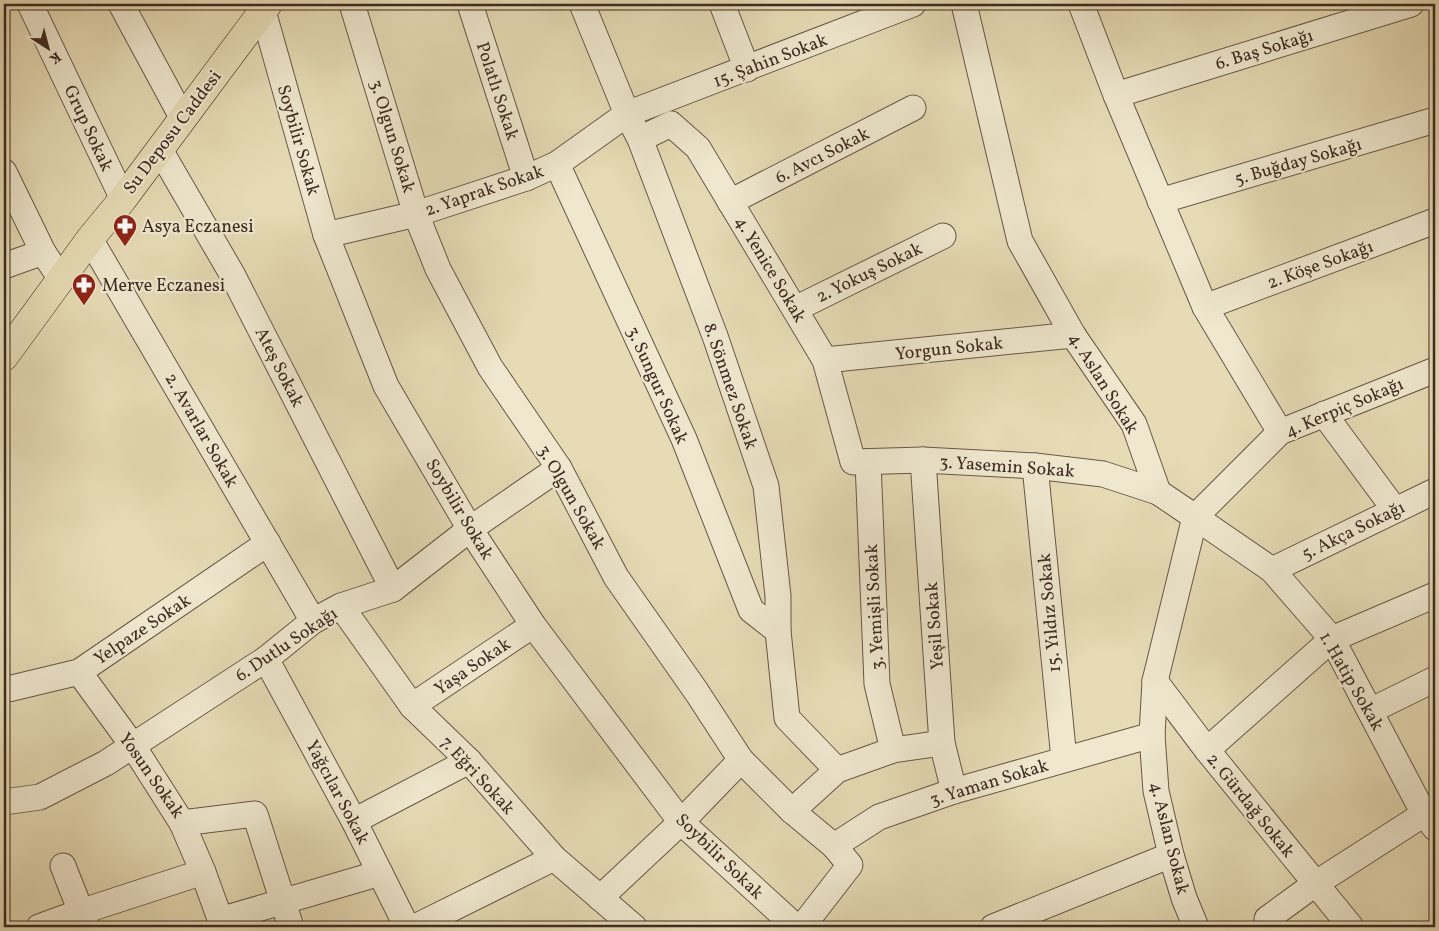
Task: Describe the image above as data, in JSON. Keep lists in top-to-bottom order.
{
  "streets": {
    "main road": ["Su Deposu Caddesi"],
    "street": [
      "6. Baş Sokağı",
      "15. Şahin Sokak",
      "Polatlı Sokak",
      "Grup Sokak",
      "3. Olgun Sokak",
      "Soybilir Sokak",
      "6. Avcı Sokak",
      "5. Buğday Sokağı",
      "2. Yaprak Sokak",
      "2. Köşe Sokağı",
      "4. Yenice Sokak",
      "2. Yokuş Sokak",
      "Yorgun Sokak",
      "Ateş Sokak",
      "4. Aslan Sokak",
      "3. Sungur Sokak",
      "8. Sönmez Sokak",
      "4. Kerpiç Sokağı",
      "2. Avarlar Sokak",
      "3. Yasemin Sokak",
      "5. Akça Sokağı",
      "3. Yemişli Sokak",
      "15. Yıldız Sokak",
      "Yeşil Sokak",
      "Yelpaze Sokak",
      "6. Dutlu Sokağı",
      "Yaşa Sokak",
      "1. Hatip Sokak",
      "Yosun Sokak",
      "7. Eğri Sokak",
      "3. Yaman Sokak",
      "Yağcılar Sokak",
      "2. Gürdağ Sokak"
    ]
  },
  "crossings": [
    ["15. Şahin Sokak", "2. Yaprak Sokak"],
    ["15. Şahin Sokak", "8. Sönmez Sokak"],
    ["Polatlı Sokak", "2. Yaprak Sokak"],
    ["Grup Sokak", "Su Deposu Caddesi"],
    ["Su Deposu Caddesi", "Soybilir Sokak"],
    ["Su Deposu Caddesi", "Ateş Sokak"],
    ["Su Deposu Caddesi", "2. Avarlar Sokak"],
    ["3. Olgun Sokak", "2. Yaprak Sokak"],
    ["3. Olgun Sokak", "6. Dutlu Sokağı"],
    ["3. Olgun Sokak", "3. Yaman Sokak"],
    ["Soybilir Sokak", "2. Yaprak Sokak"],
    ["Soybilir Sokak", "6. Dutlu Sokağı"],
    ["Soybilir Sokak", "Yaşa Sokak"],
    ["6. Avcı Sokak", "4. Yenice Sokak"],
    ["2. Yaprak Sokak", "3. Sungur Sokak"],
    ["2. Yaprak Sokak", "8. Sönmez Sokak"],
    ["4. Yenice Sokak", "2. Yokuş Sokak"],
    ["4. Yenice Sokak", "Yorgun Sokak"],
    ["4. Yenice Sokak", "8. Sönmez Sokak"],
    ["4. Yenice Sokak", "3. Yasemin Sokak"],
    ["4. Yenice Sokak", "3. Yemişli Sokak"],
    ["Yorgun Sokak", "4. Aslan Sokak"],
    ["Ateş Sokak", "6. Dutlu Sokağı"],
    ["4. Aslan Sokak", "4. Kerpiç Sokağı"],
    ["4. Aslan Sokak", "3. Yasemin Sokak"],
    ["4. Aslan Sokak", "1. Hatip Sokak"],
    ["4. Aslan Sokak", "3. Yaman Sokak"],
    ["4. Aslan Sokak", "2. Gürdağ Sokak"],
    ["3. Sungur Sokak", "8. Sönmez Sokak"],
    ["4. Kerpiç Sokağı", "1. Hatip Sokak"],
    ["2. Avarlar Sokak", "Yelpaze Sokak"],
    ["2. Avarlar Sokak", "6. Dutlu Sokağı"],
    ["3. Yasemin Sokak", "3. Yemişli Sokak"],
    ["3. Yasemin Sokak", "15. Yıldız Sokak"],
    ["3. Yasemin Sokak", "Yeşil Sokak"],
    ["5. Akça Sokağı", "1. Hatip Sokak"],
    ["15. Yıldız Sokak", "3. Yaman Sokak"],
    ["Yeşil Sokak", "3. Yaman Sokak"],
    ["Yelpaze Sokak", "Yosun Sokak"],
    ["6. Dutlu Sokağı", "Yosun Sokak"],
    ["6. Dutlu Sokağı", "7. Eğri Sokak"],
    ["6. Dutlu Sokağı", "Yağcılar Sokak"],
    ["Yaşa Sokak", "7. Eğri Sokak"]
  ],
  "places": {
    "pharmacy": ["Asya Eczanesi", "Merve Eczanesi"]
  },
  "north": "bottom right"
}
